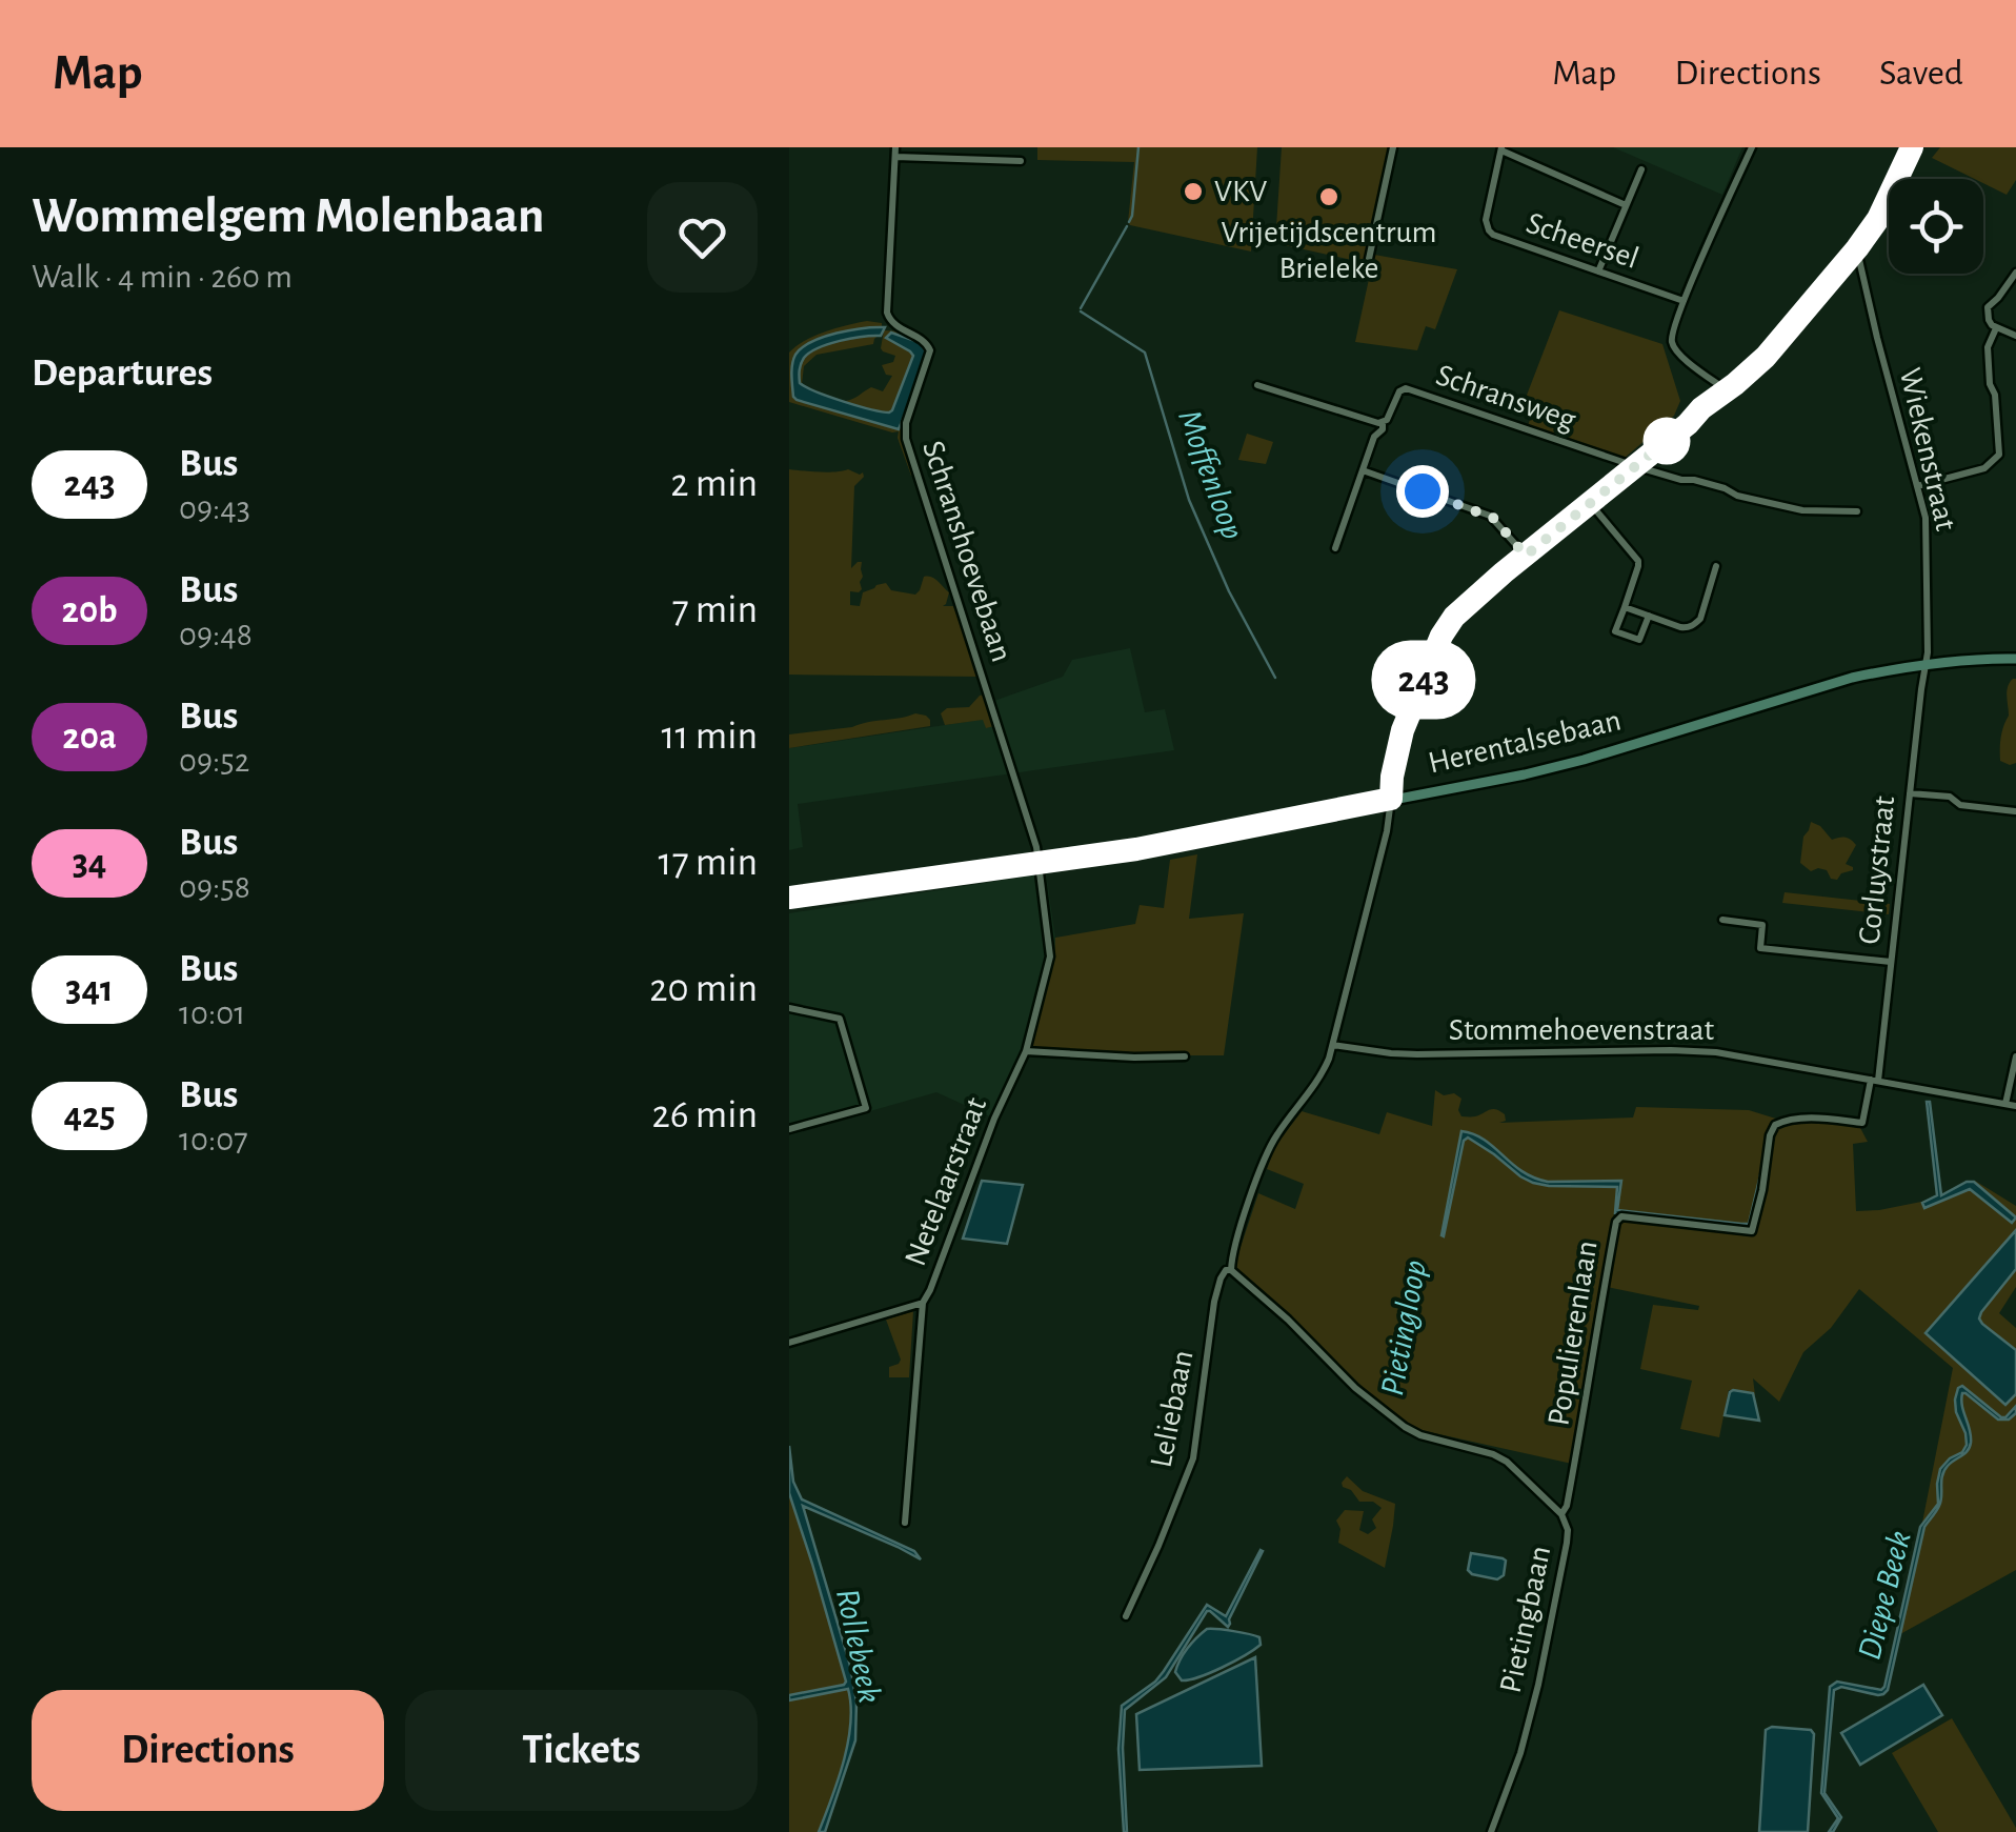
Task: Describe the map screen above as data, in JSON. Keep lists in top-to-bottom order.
{
  "streets": {
    "main road": ["Herentalsebaan"],
    "street": [
      "Scheersel",
      "Schransweg",
      "Wiekenstraat",
      "Schranshoevebaan",
      "Corluystraat",
      "Stommehoevenstraat",
      "Netelaarstraat",
      "Populierenlaan",
      "Leliebaan",
      "Pietingbaan"
    ]
  },
  "crossings": [
    ["Wiekenstraat", "Herentalsebaan"],
    ["Wiekenstraat", "Corluystraat"],
    ["Schranshoevebaan", "Herentalsebaan"],
    ["Schranshoevebaan", "Netelaarstraat"],
    ["Herentalsebaan", "Corluystraat"],
    ["Herentalsebaan", "Netelaarstraat"],
    ["Corluystraat", "Stommehoevenstraat"],
    ["Corluystraat", "Populierenlaan"],
    ["Stommehoevenstraat", "Populierenlaan"],
    ["Populierenlaan", "Pietingbaan"],
    ["Leliebaan", "Pietingbaan"]
  ],
  "water": [
    "Moffenloop",
    "Pietingloop",
    "Diepe Beek",
    "Rollebeek"
  ],
  "places": ["VKV", "Vrijetijdscentrum Brieleke"],
  "lines": ["bus line 243"],
  "page": {
    "header": "Map",
    "nav": ["Map", "Directions", "Saved"],
    "heading": [
      ["Wommelgem Molenbaan", "Walk · 4 min · 260 m"],
      "Departures"
    ],
    "on_map": "243",
    "list": [
      {
        "mark": "243",
        "name": "Bus",
        "note": "09:43",
        "value": "2 min"
      },
      {
        "mark": "20b",
        "name": "Bus",
        "note": "09:48",
        "value": "7 min"
      },
      {
        "mark": "20a",
        "name": "Bus",
        "note": "09:52",
        "value": "11 min"
      },
      {
        "mark": "34",
        "name": "Bus",
        "note": "09:58",
        "value": "17 min"
      },
      {
        "mark": "341",
        "name": "Bus",
        "note": "10:01",
        "value": "20 min"
      },
      {
        "mark": "425",
        "name": "Bus",
        "note": "10:07",
        "value": "26 min"
      }
    ],
    "buttons": ["Directions", "Tickets"]
  }
}
